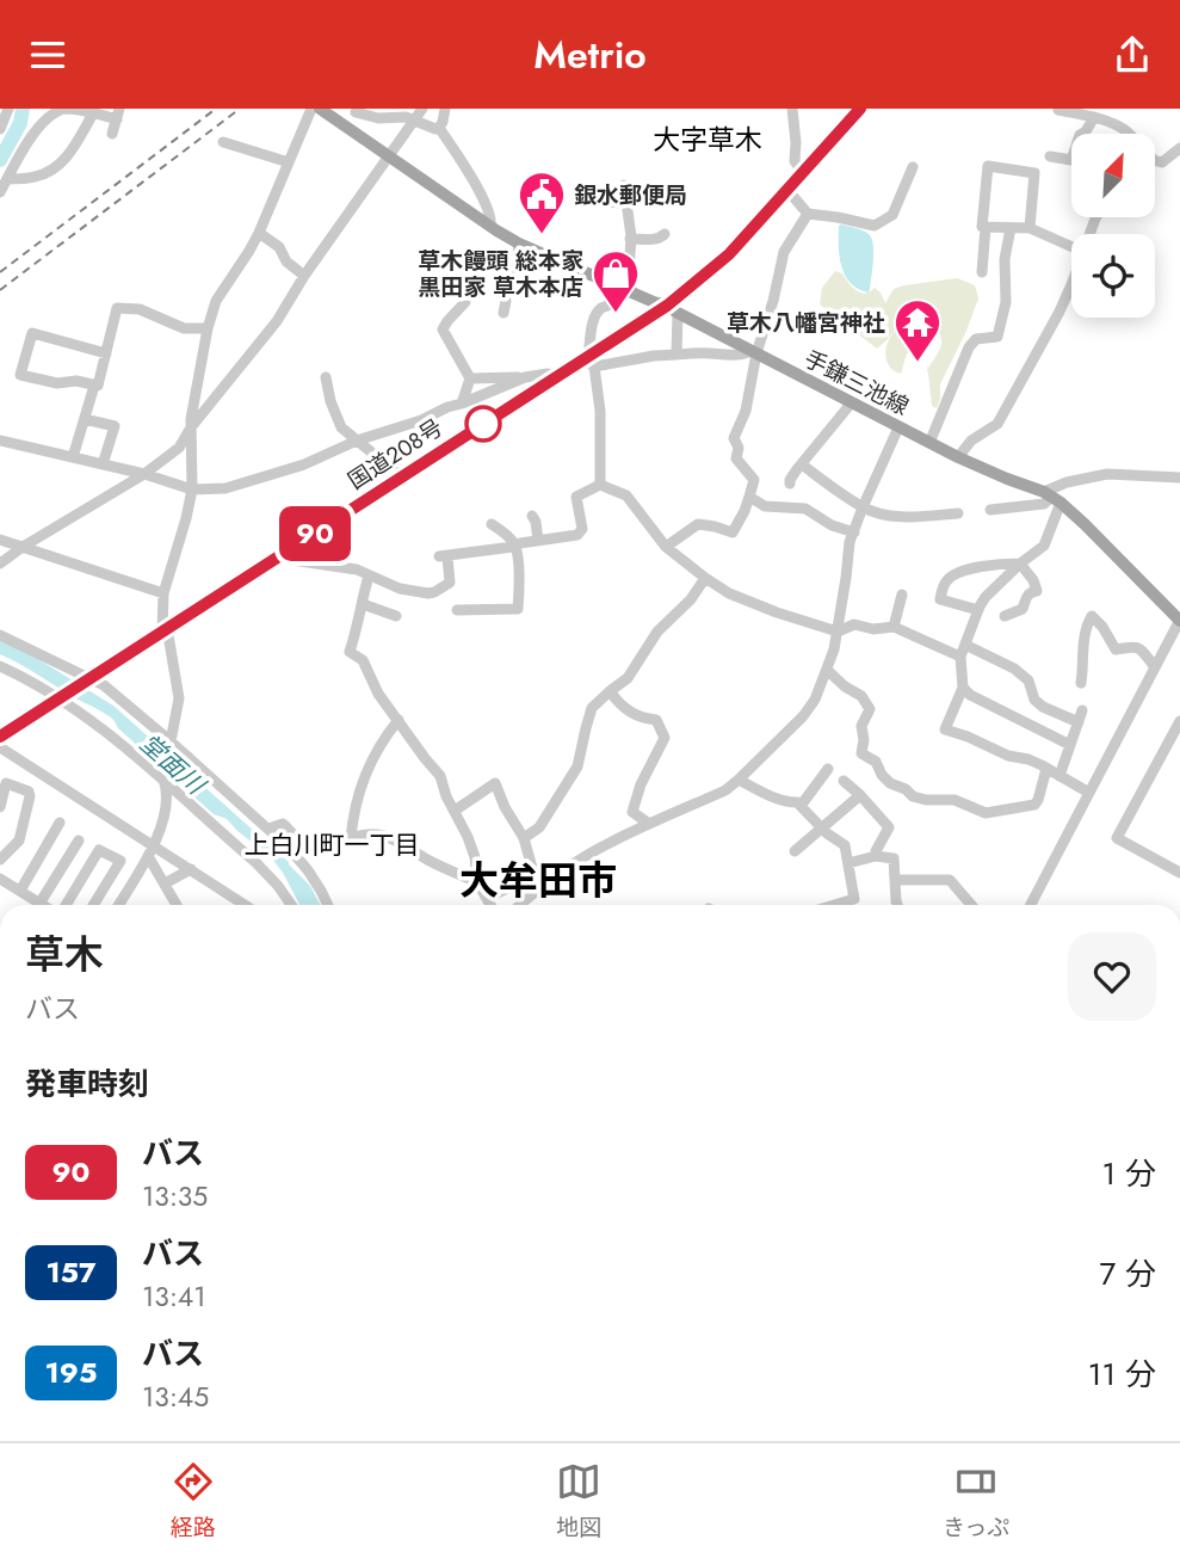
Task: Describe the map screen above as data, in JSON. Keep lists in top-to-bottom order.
{
  "streets": {
    "highway": ["国道208号"],
    "main road": ["手鎌三池線"]
  },
  "crossings": [
    ["手鎌三池線", "国道208号"]
  ],
  "districts": ["大字草木", "上白川町一丁目", "大牟田市"],
  "water": ["堂面川"],
  "places": {
    "public building": ["銀水郵便局"],
    "shop": ["草木饅頭 総本家 黒田家 草木本店"],
    "temple": ["草木八幡宮神社"]
  },
  "lines": ["bus line 90"],
  "north": "top right",
  "page": {
    "header": "Metrio",
    "on_map": "90",
    "heading": [
      ["草木", "バス"],
      "発車時刻"
    ],
    "list": [
      {
        "mark": "90",
        "name": "バス",
        "note": "13:35",
        "value": "1 分"
      },
      {
        "mark": "157",
        "name": "バス",
        "note": "13:41",
        "value": "7 分"
      },
      {
        "mark": "195",
        "name": "バス",
        "note": "13:45",
        "value": "11 分"
      }
    ],
    "tabs": ["経路", "地図", "きっぷ"]
  }
}
